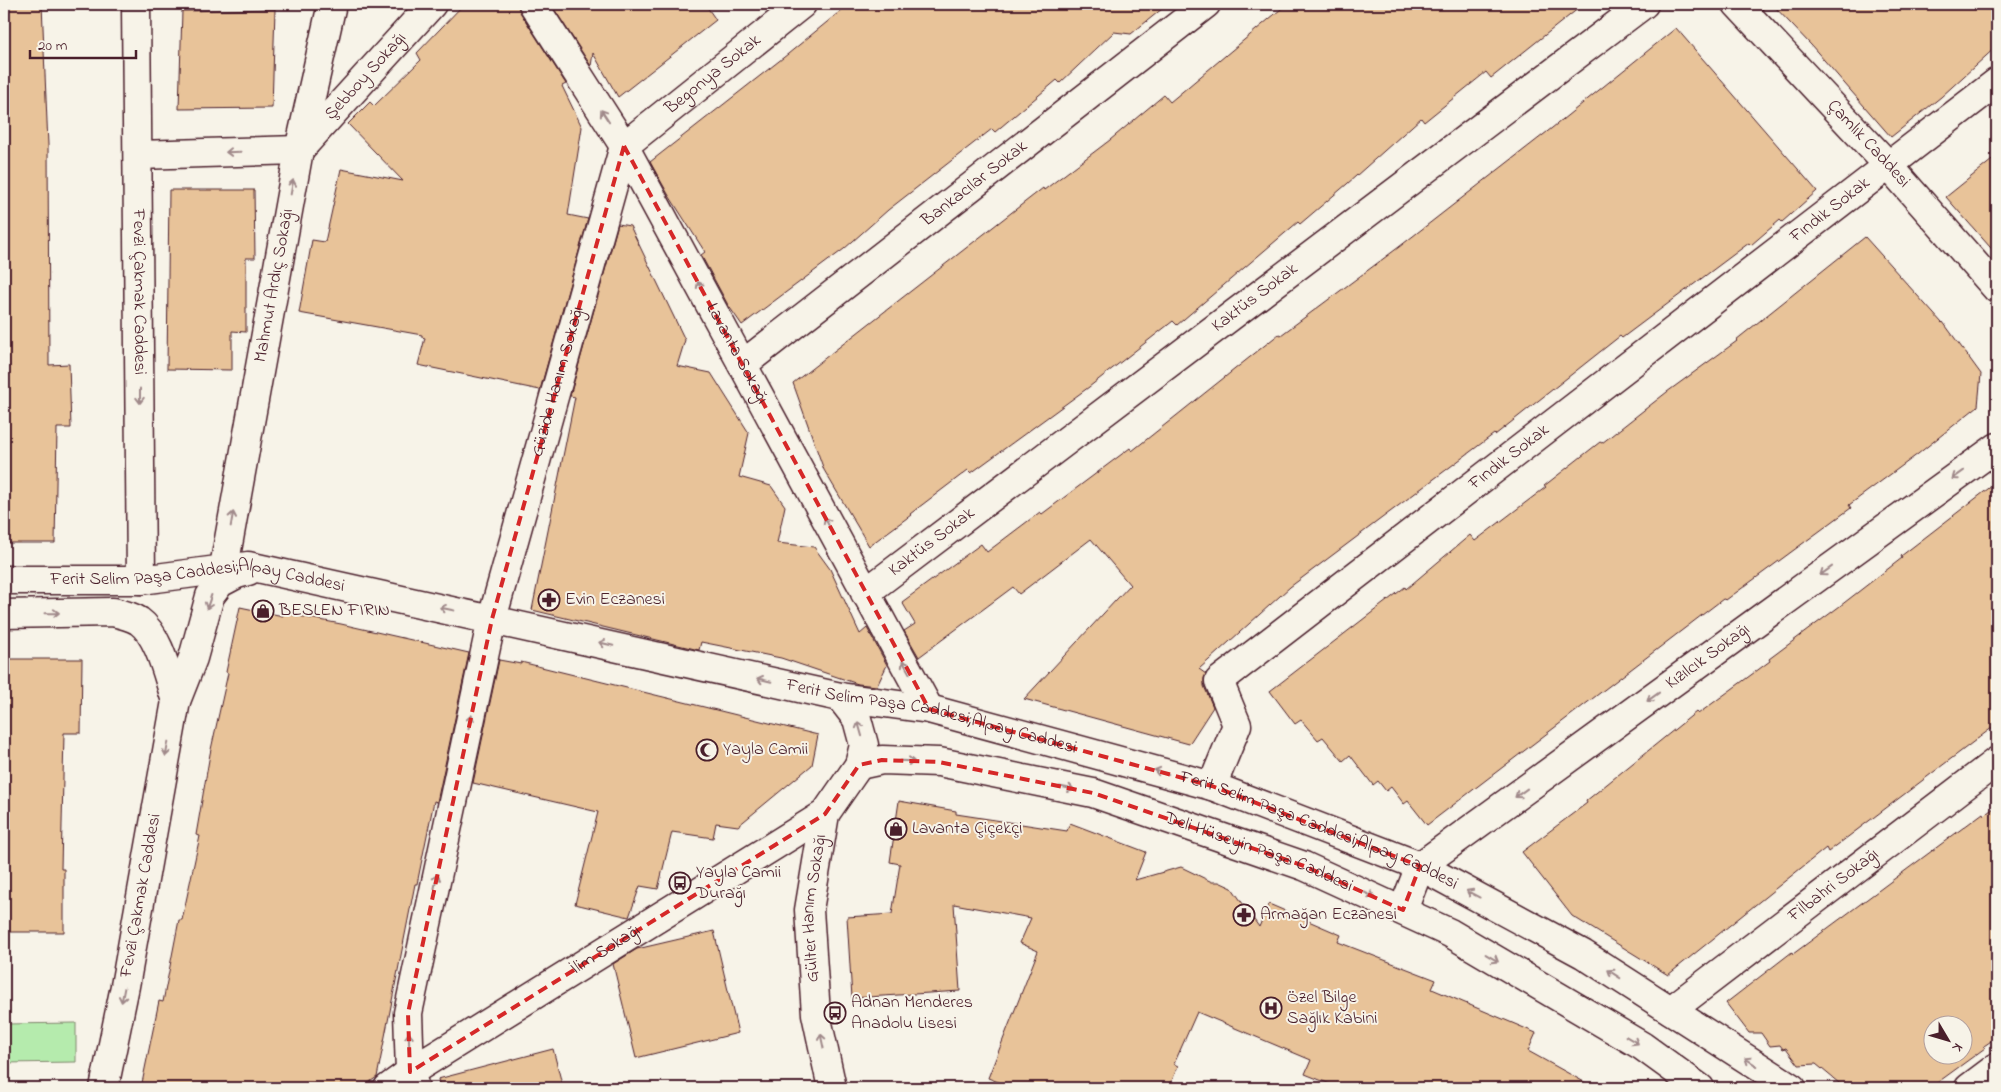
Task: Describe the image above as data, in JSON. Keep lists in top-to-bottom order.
{
  "streets": {
    "street": [
      "Begonya Sokak",
      "Şebboy Sokağı",
      "Çamlık Caddesi",
      "Bankacılar Sokak",
      "Fındık Sokak",
      "Mahmut Ardıç Sokağı",
      "Fevzi Çakmak Caddesi",
      "Kaktüs Sokak",
      "Lavanta Sokağı",
      "Güzide Hanım Sokağı",
      "Ferit Selim Paşa Caddesi;Alpay Caddesi",
      "Kızılcık Sokağı",
      "Deli Hüseyin Paşa Caddesi",
      "Filbahri Sokağı",
      "Gülter Hanım Sokağı",
      "İlim Sokağı"
    ]
  },
  "crossings": [
    ["Begonya Sokak", "Lavanta Sokağı"],
    ["Begonya Sokak", "Güzide Hanım Sokağı"],
    ["Şebboy Sokağı", "Mahmut Ardıç Sokağı"],
    ["Çamlık Caddesi", "Fındık Sokak"],
    ["Bankacılar Sokak", "Lavanta Sokağı"],
    ["Fındık Sokak", "Ferit Selim Paşa Caddesi;Alpay Caddesi"],
    ["Mahmut Ardıç Sokağı", "Ferit Selim Paşa Caddesi;Alpay Caddesi"],
    ["Fevzi Çakmak Caddesi", "Ferit Selim Paşa Caddesi;Alpay Caddesi"],
    ["Kaktüs Sokak", "Lavanta Sokağı"],
    ["Lavanta Sokağı", "Güzide Hanım Sokağı"],
    ["Lavanta Sokağı", "Ferit Selim Paşa Caddesi;Alpay Caddesi"],
    ["Güzide Hanım Sokağı", "Ferit Selim Paşa Caddesi;Alpay Caddesi"],
    ["Güzide Hanım Sokağı", "İlim Sokağı"],
    ["Ferit Selim Paşa Caddesi;Alpay Caddesi", "Kızılcık Sokağı"],
    ["Ferit Selim Paşa Caddesi;Alpay Caddesi", "Filbahri Sokağı"],
    ["Deli Hüseyin Paşa Caddesi", "Gülter Hanım Sokağı"],
    ["Gülter Hanım Sokağı", "İlim Sokağı"]
  ],
  "one_way": [
    "Mahmut Ardıç Sokağı",
    "Fevzi Çakmak Caddesi",
    "Lavanta Sokağı",
    "Güzide Hanım Sokağı",
    "Ferit Selim Paşa Caddesi;Alpay Caddesi",
    "Kızılcık Sokağı",
    "Deli Hüseyin Paşa Caddesi",
    "Gülter Hanım Sokağı"
  ],
  "places": {
    "pharmacy": ["Evin Eczanesi", "Armağan Eczanesi"],
    "shop": ["BESLEN FIRIN", "Lavanta Çiçekçi"],
    "mosque": ["Yayla Camii"],
    "bus stop": ["Yayla Camii Durağı", "Adnan Menderes Anadolu Lisesi"],
    "hospital": ["Özel Bilge Sağlık Kabini"]
  },
  "scale_bar": "20 m",
  "north": "bottom right"
}
